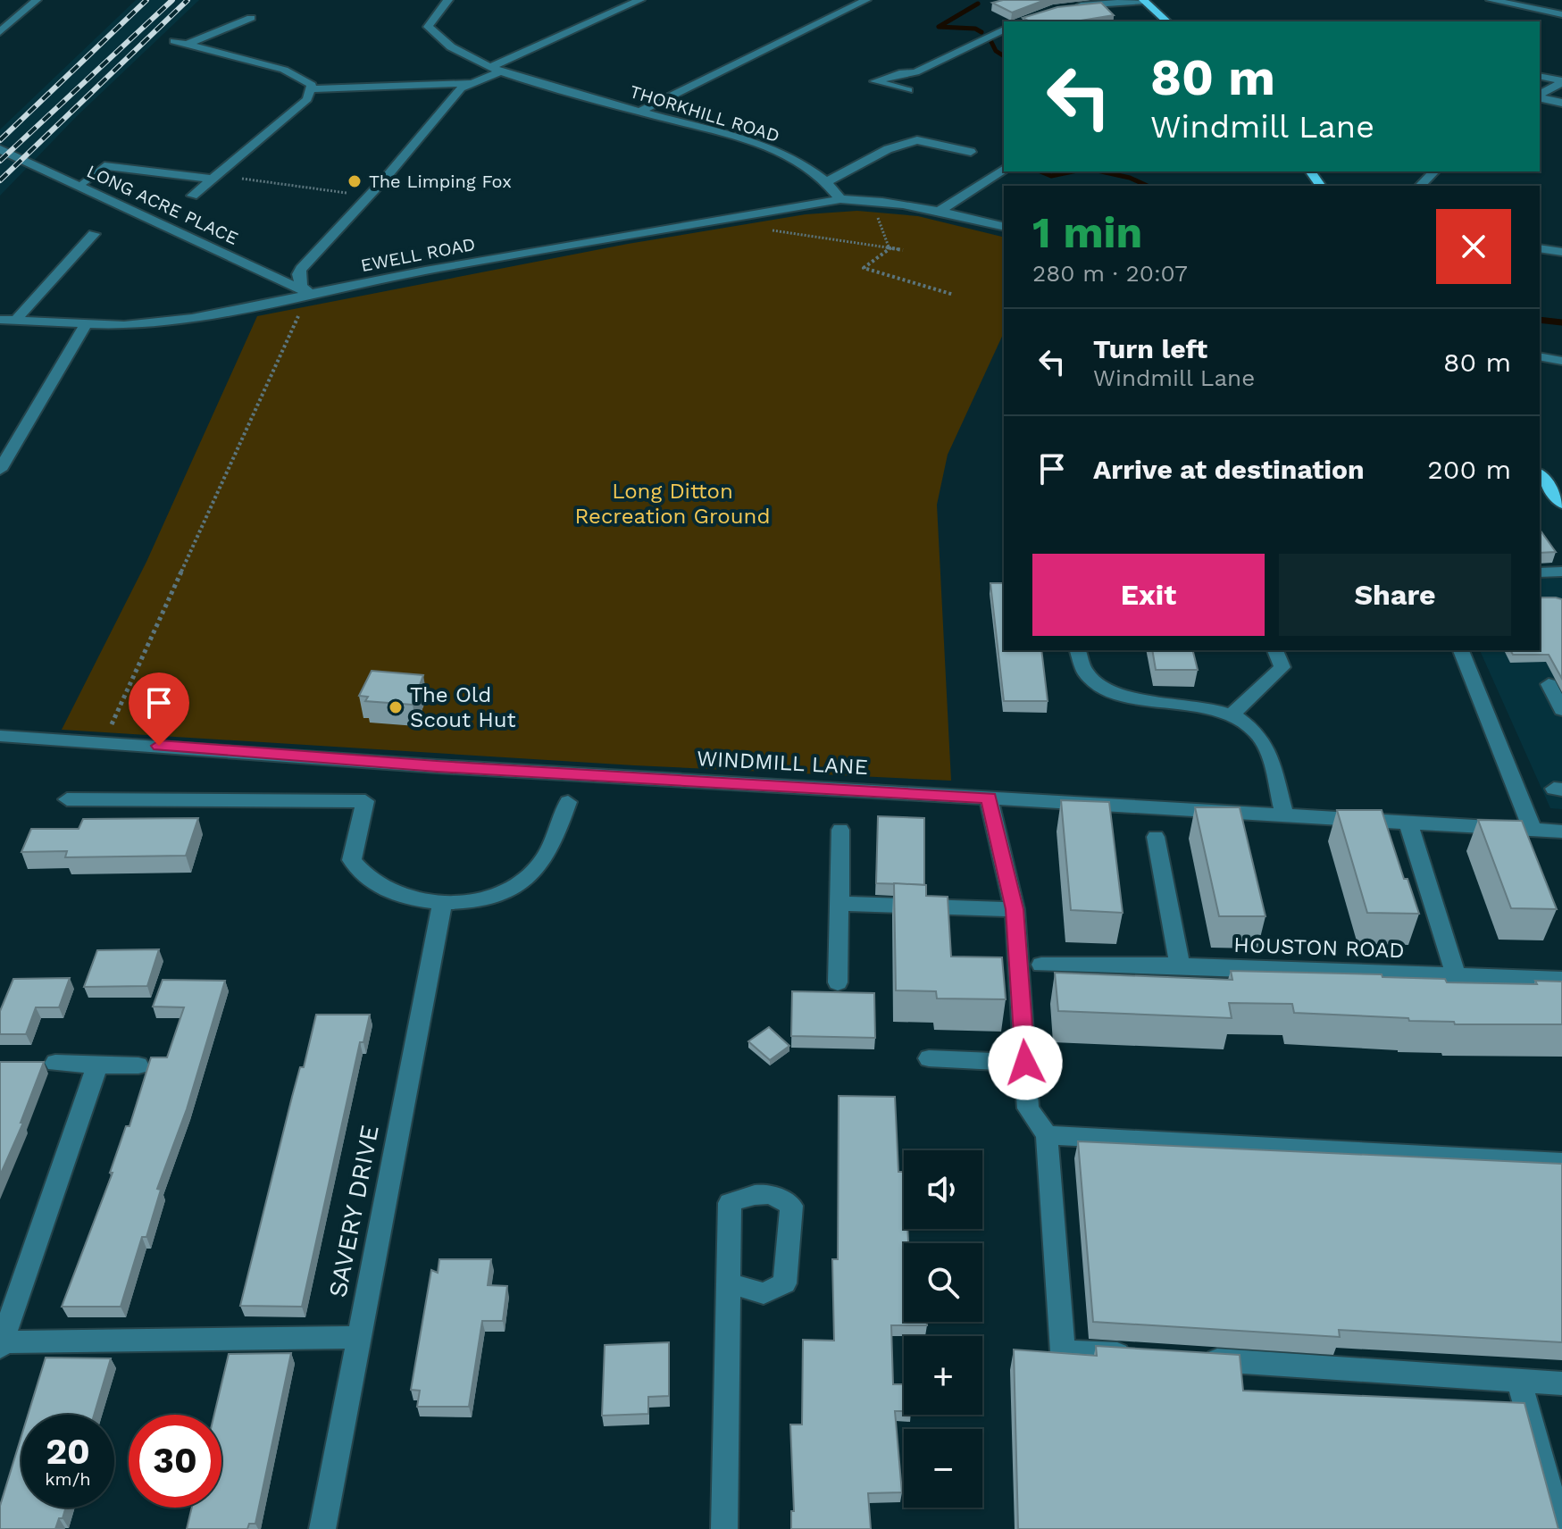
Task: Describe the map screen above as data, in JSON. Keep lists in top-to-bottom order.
{
  "streets": {
    "street": [
      "THORKHILL ROAD",
      "LONG ACRE PLACE",
      "EWELL ROAD",
      "WINDMILL LANE",
      "HOUSTON ROAD",
      "SAVERY DRIVE"
    ]
  },
  "crossings": [
    ["THORKHILL ROAD", "EWELL ROAD"],
    ["LONG ACRE PLACE", "EWELL ROAD"]
  ],
  "parks": ["Long Ditton Recreation Ground"],
  "places": ["The Limping Fox", "The Old Scout Hut"],
  "page": {
    "turn": ["80 m", "Windmill Lane"],
    "heading": ["1 min", "280 m · 20:07"],
    "list": [
      {
        "name": "Turn left",
        "note": "Windmill Lane",
        "value": "80 m"
      },
      {
        "name": "Arrive at destination",
        "value": "200 m"
      }
    ],
    "buttons": ["Exit", "Share"],
    "map_buttons": ["+", "−"],
    "speed": "20 km/h",
    "limit": "30"
  }
}
